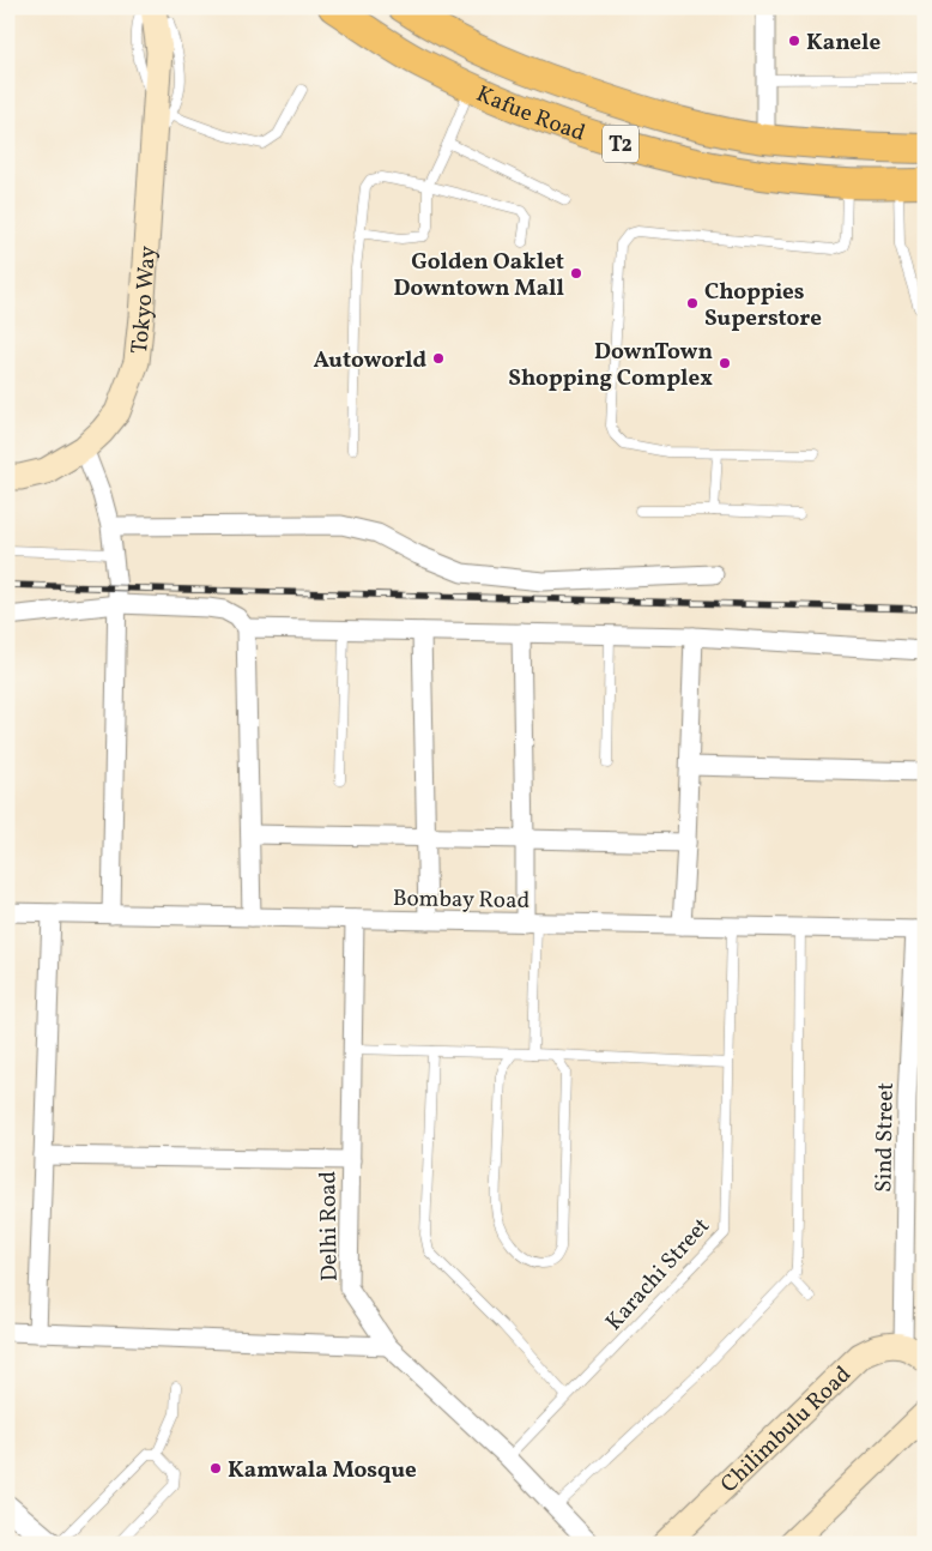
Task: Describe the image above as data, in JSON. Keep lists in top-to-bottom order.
{
  "streets": {
    "main road": [
      "Kafue Road",
      "T2",
      "Tokyo Way",
      "Chilimbulu Road"
    ],
    "street": ["Bombay Road", "Sind Street", "Delhi Road"],
    "lane": ["Karachi Street"]
  },
  "crossings": [
    ["Bombay Road", "Sind Street"],
    ["Bombay Road", "Delhi Road"],
    ["Bombay Road", "Karachi Street"],
    ["Sind Street", "Chilimbulu Road"],
    ["Delhi Road", "Karachi Street"]
  ],
  "places": [
    "Kanele",
    "Golden Oaklet Downtown Mall",
    "Choppies Superstore",
    "Autoworld",
    "DownTown Shopping Complex",
    "Kamwala Mosque"
  ]
}
